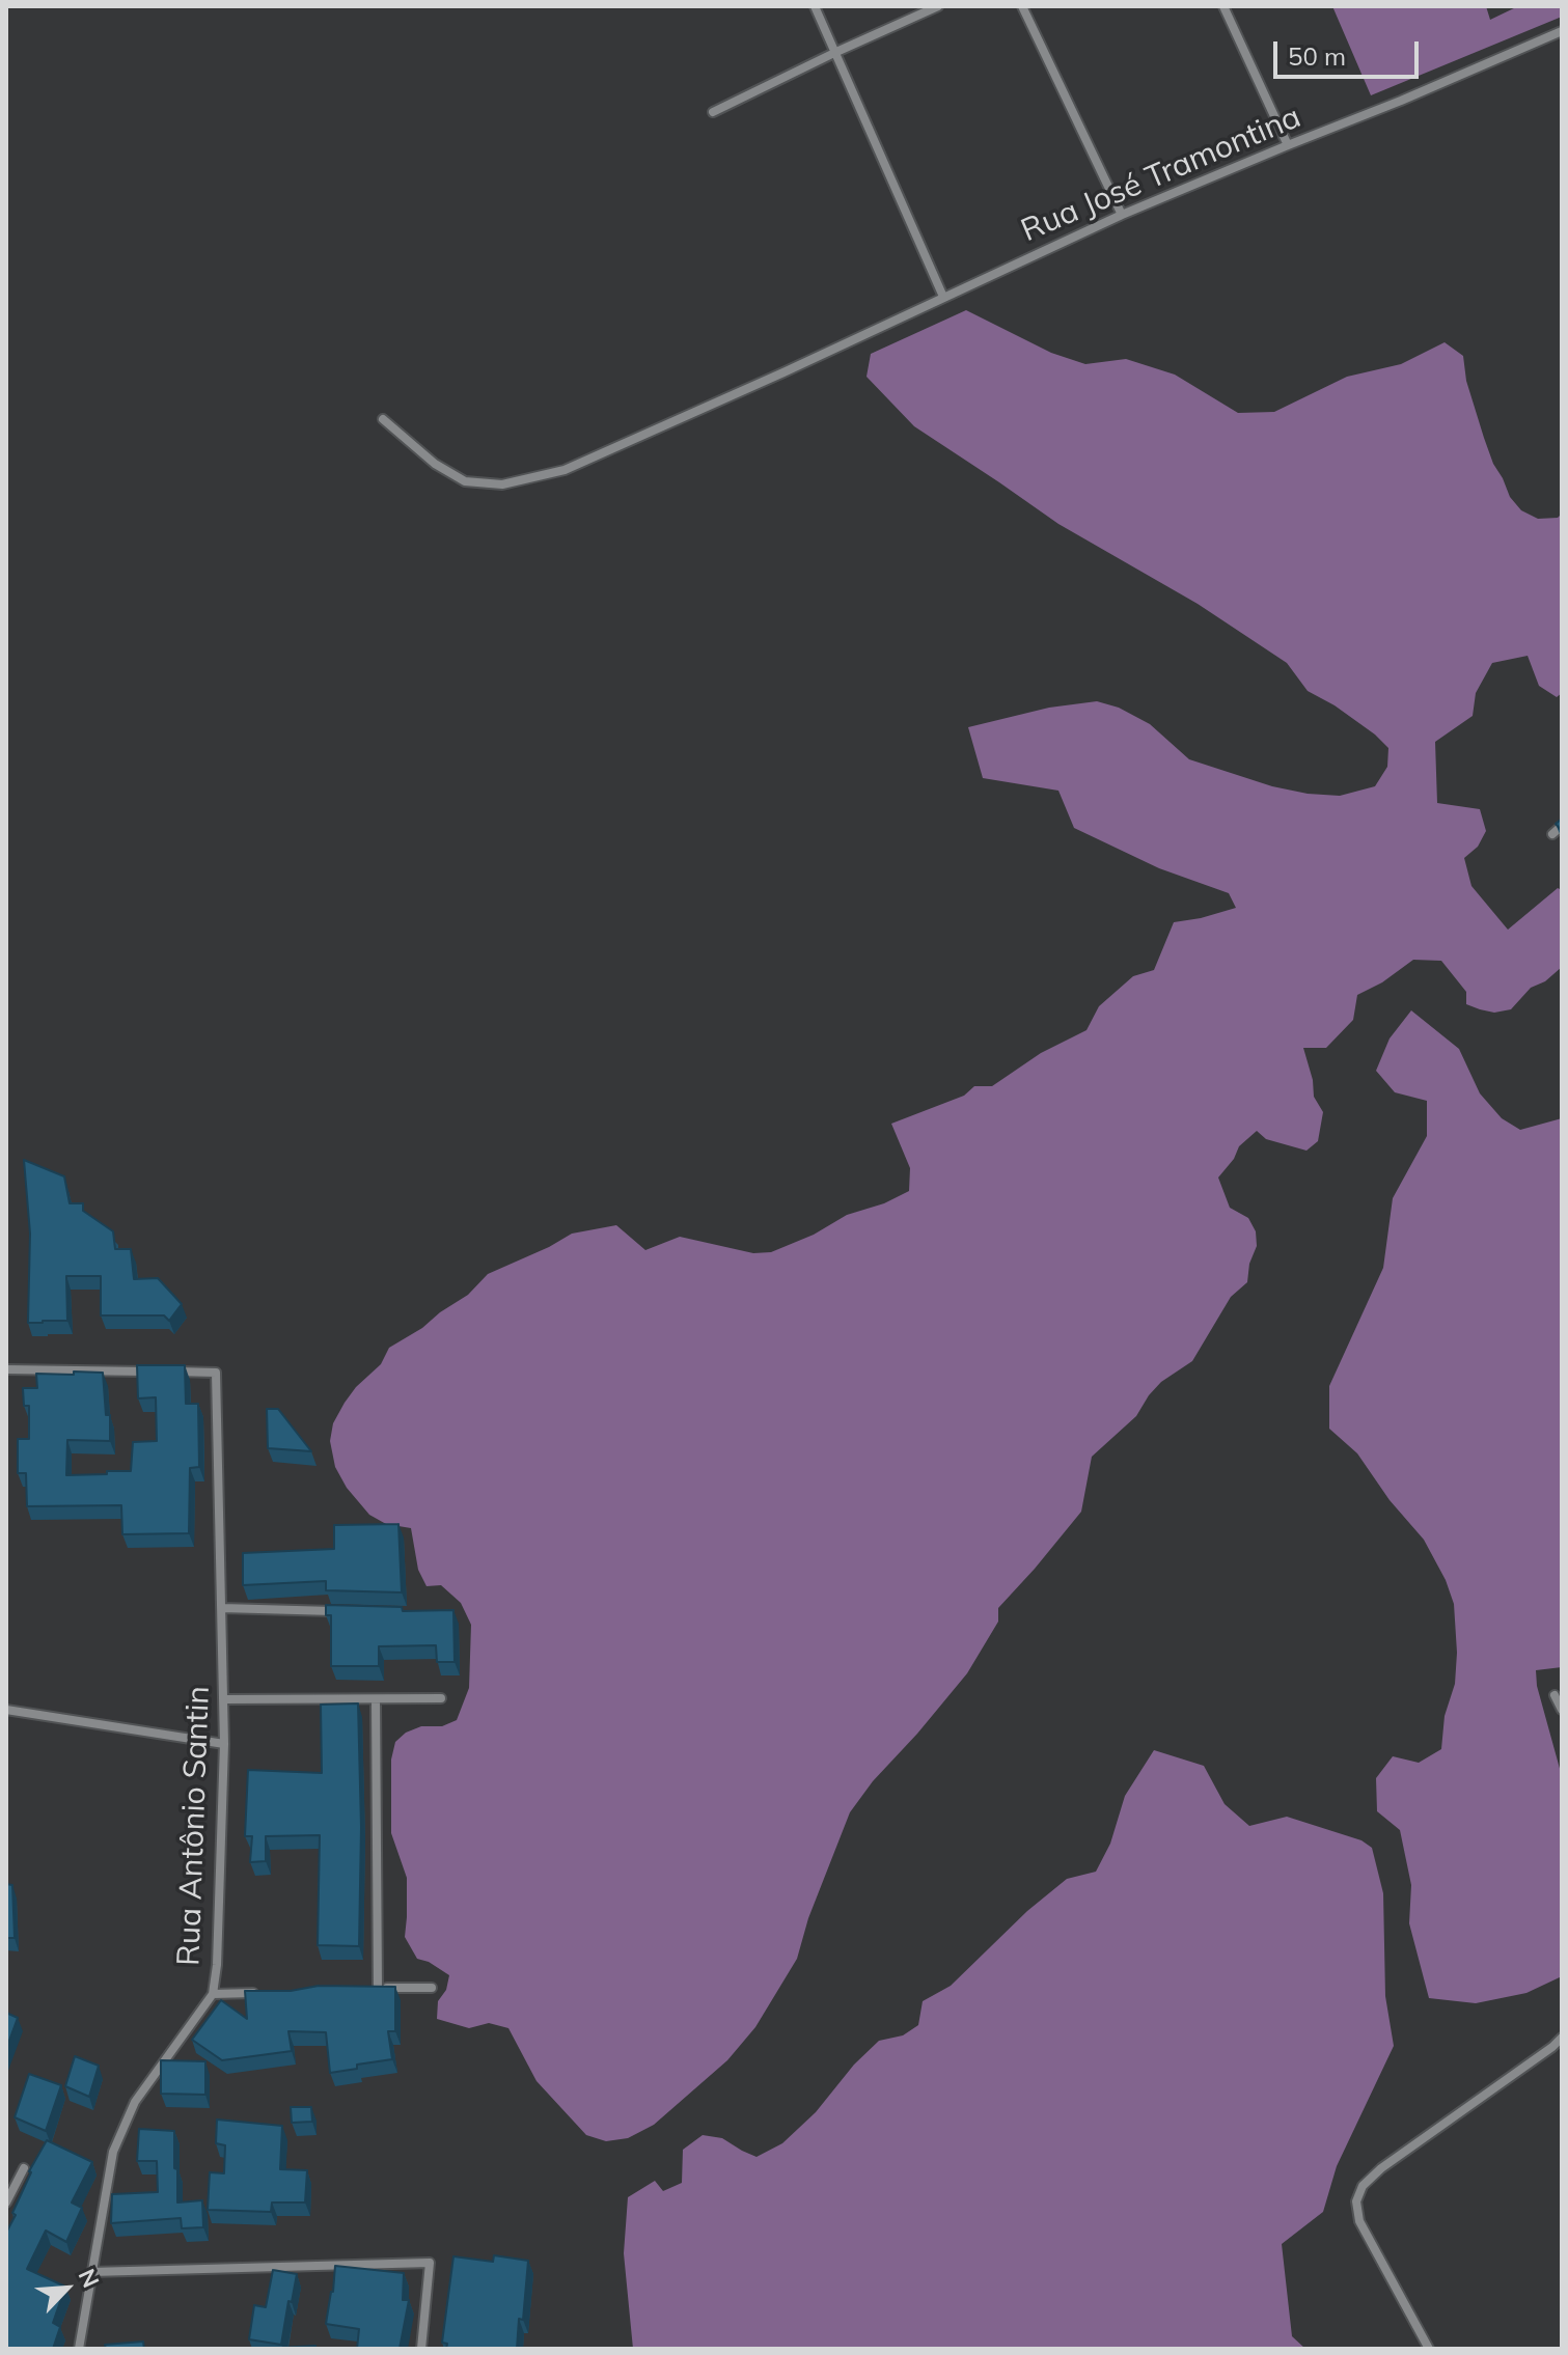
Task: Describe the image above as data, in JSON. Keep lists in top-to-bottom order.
{
  "streets": {
    "street": ["Rua José Tramontina", "Rua Antônio Santin"]
  },
  "scale_bar": "50 m",
  "north": "top right"
}
